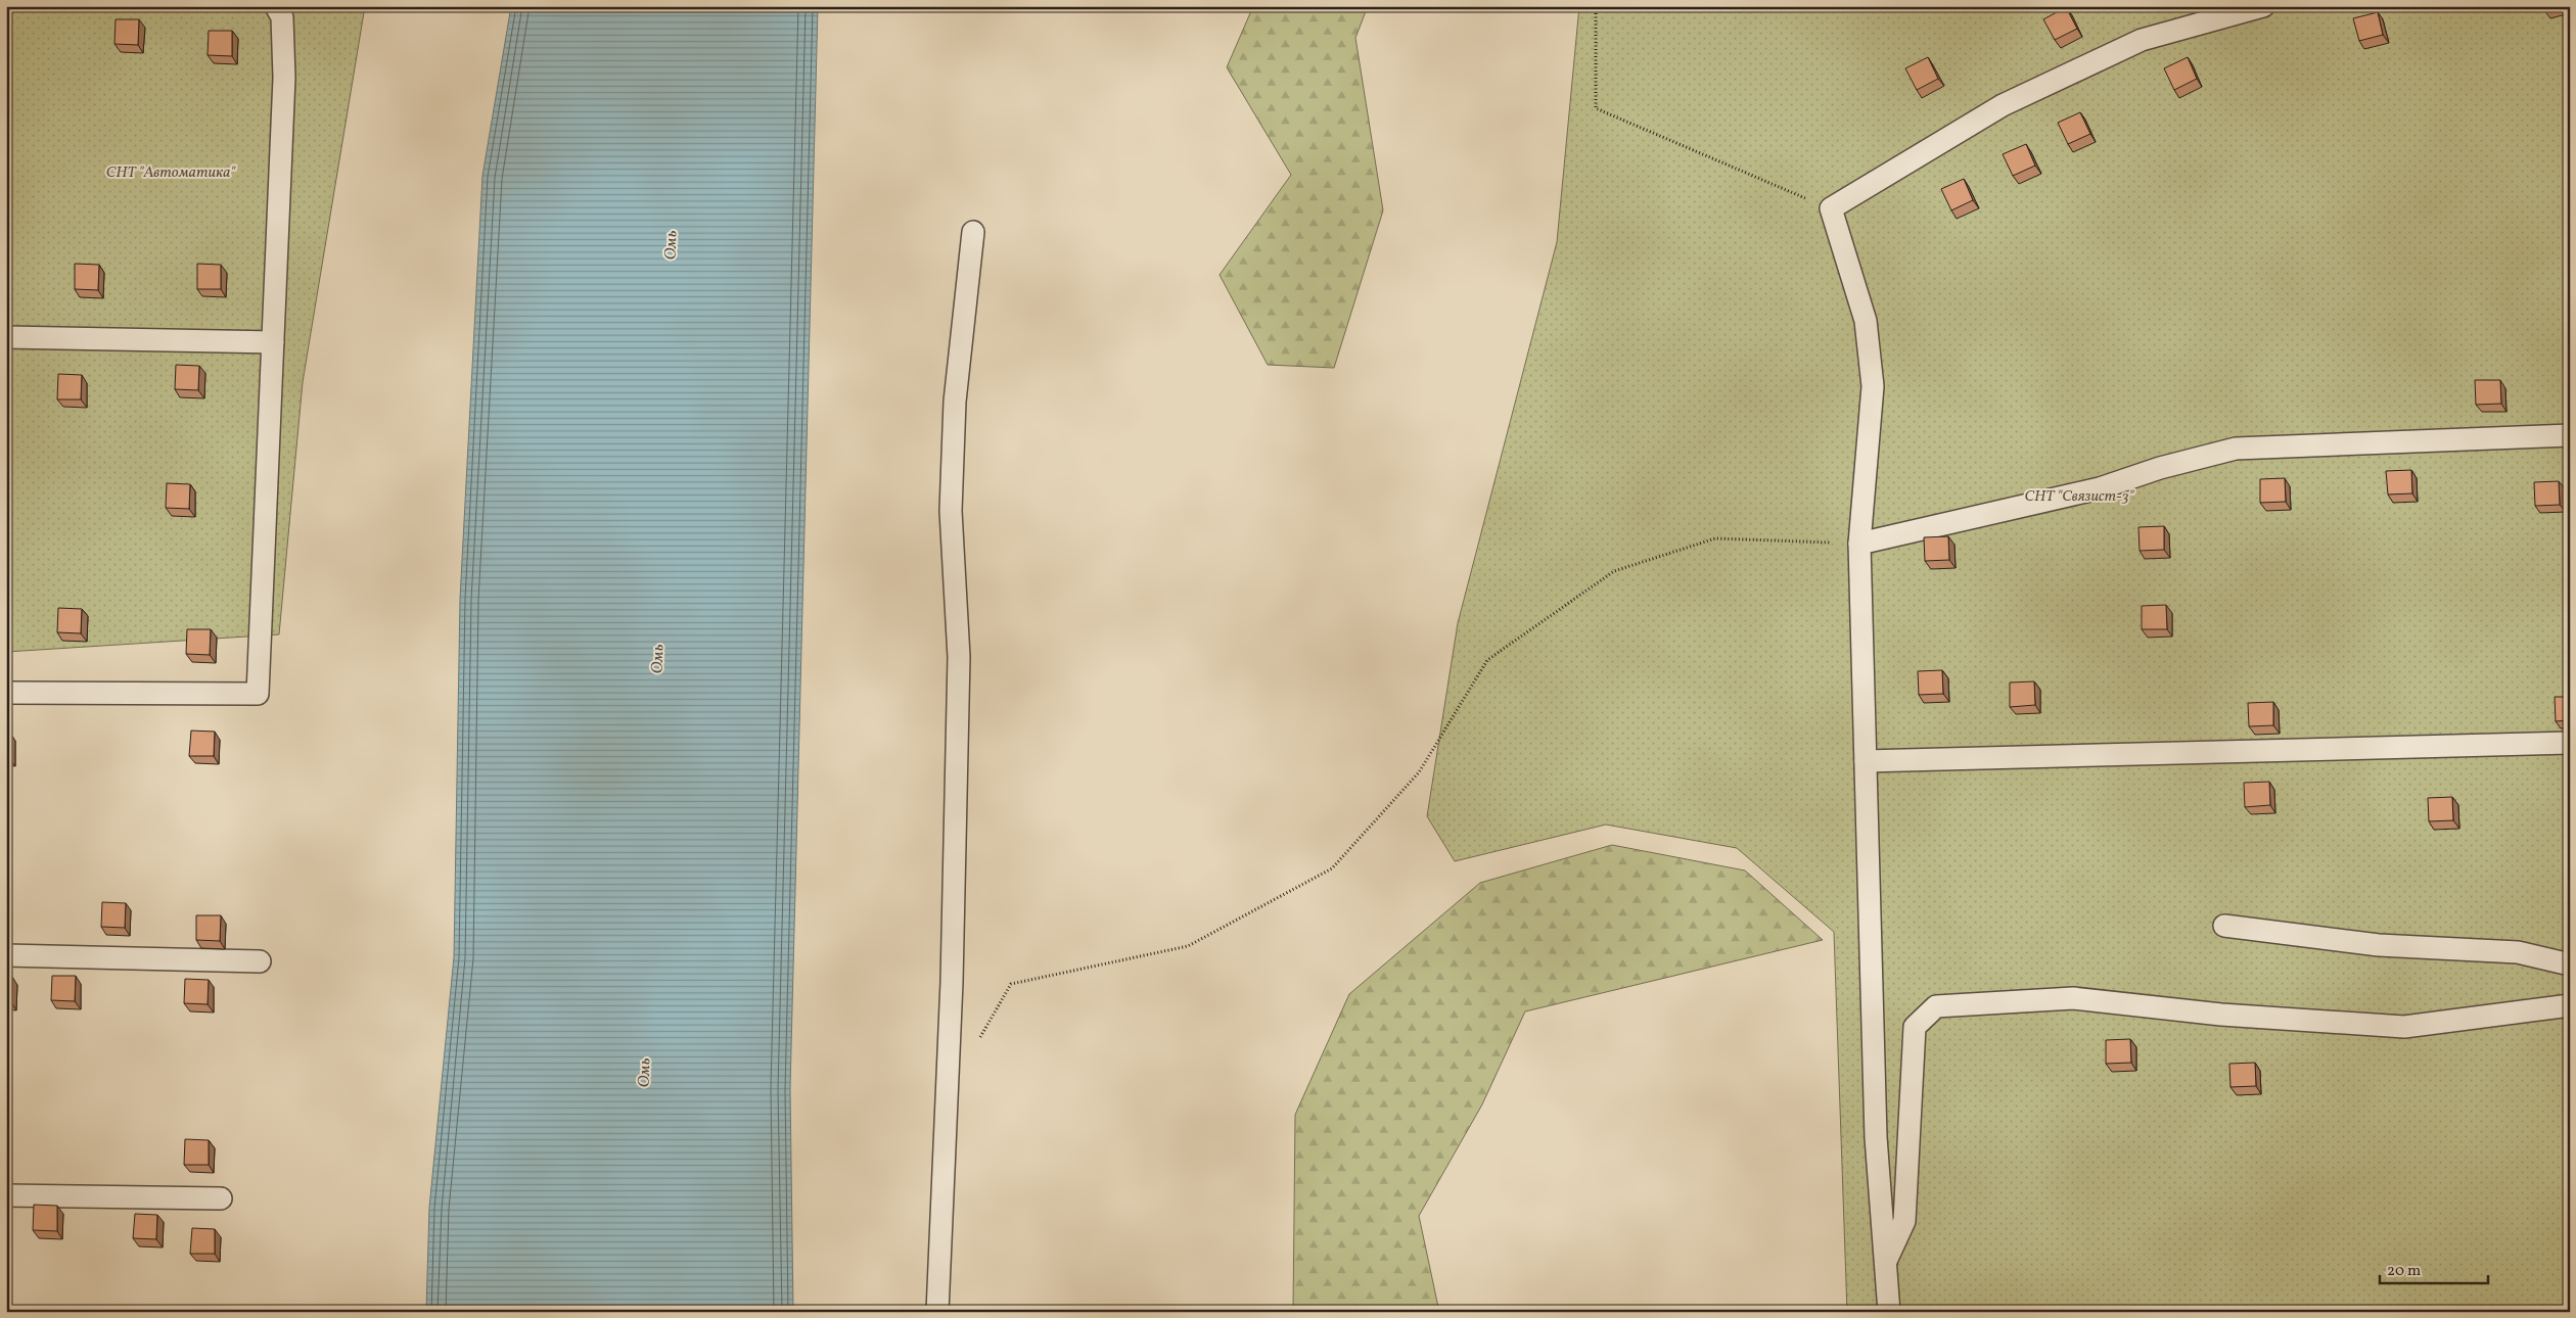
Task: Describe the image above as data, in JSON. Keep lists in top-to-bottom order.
{
  "water": ["Омь"],
  "parks": ["СНТ \"Автоматика\"", "СНТ \"Связист-3\""],
  "scale_bar": "20 m"
}
